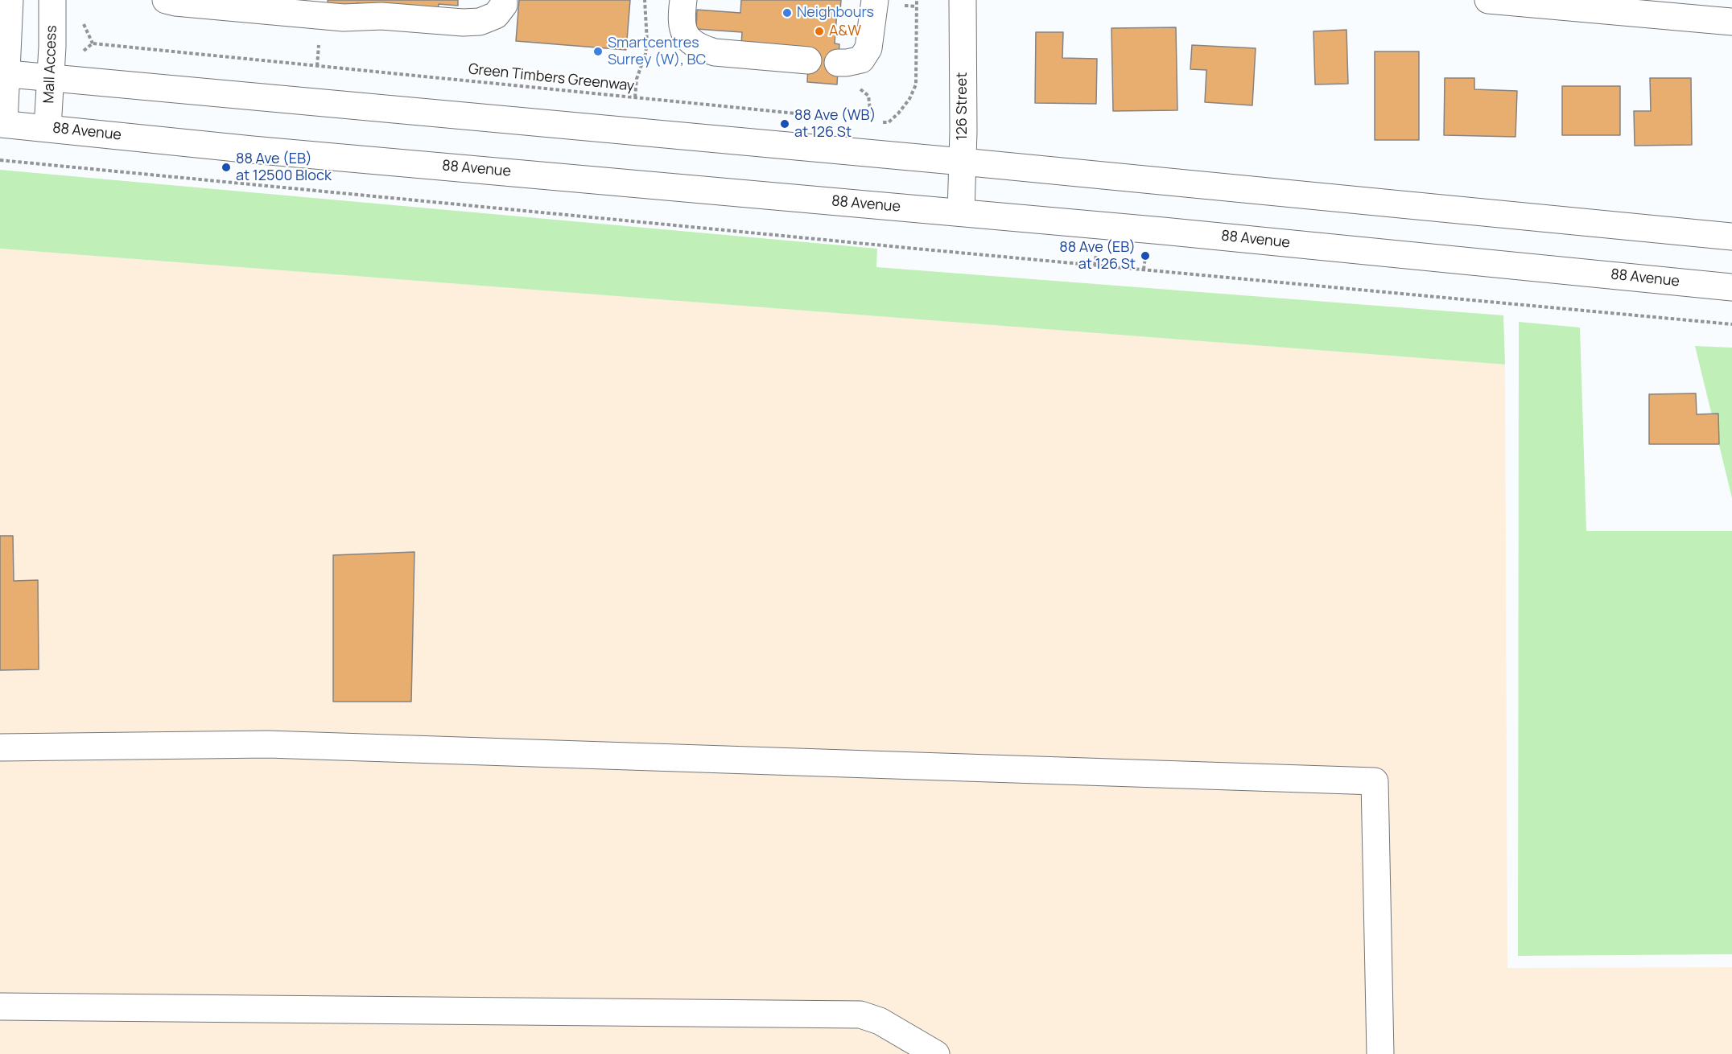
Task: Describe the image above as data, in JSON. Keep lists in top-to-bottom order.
{
  "streets": {
    "main road": ["Mall Access", "126 Street", "88 Avenue"],
    "path": ["Green Timbers Greenway"]
  },
  "crossings": [
    ["Mall Access", "88 Avenue"],
    ["126 Street", "88 Avenue"]
  ],
  "places": [
    "Neighbours",
    "A&W",
    "Smartcentres Surrey (W), BC",
    "88 Ave (WB) at 126 St",
    "88 Ave (EB) at 12500 Block",
    "88 Ave (EB) at 126 St"
  ]
}
